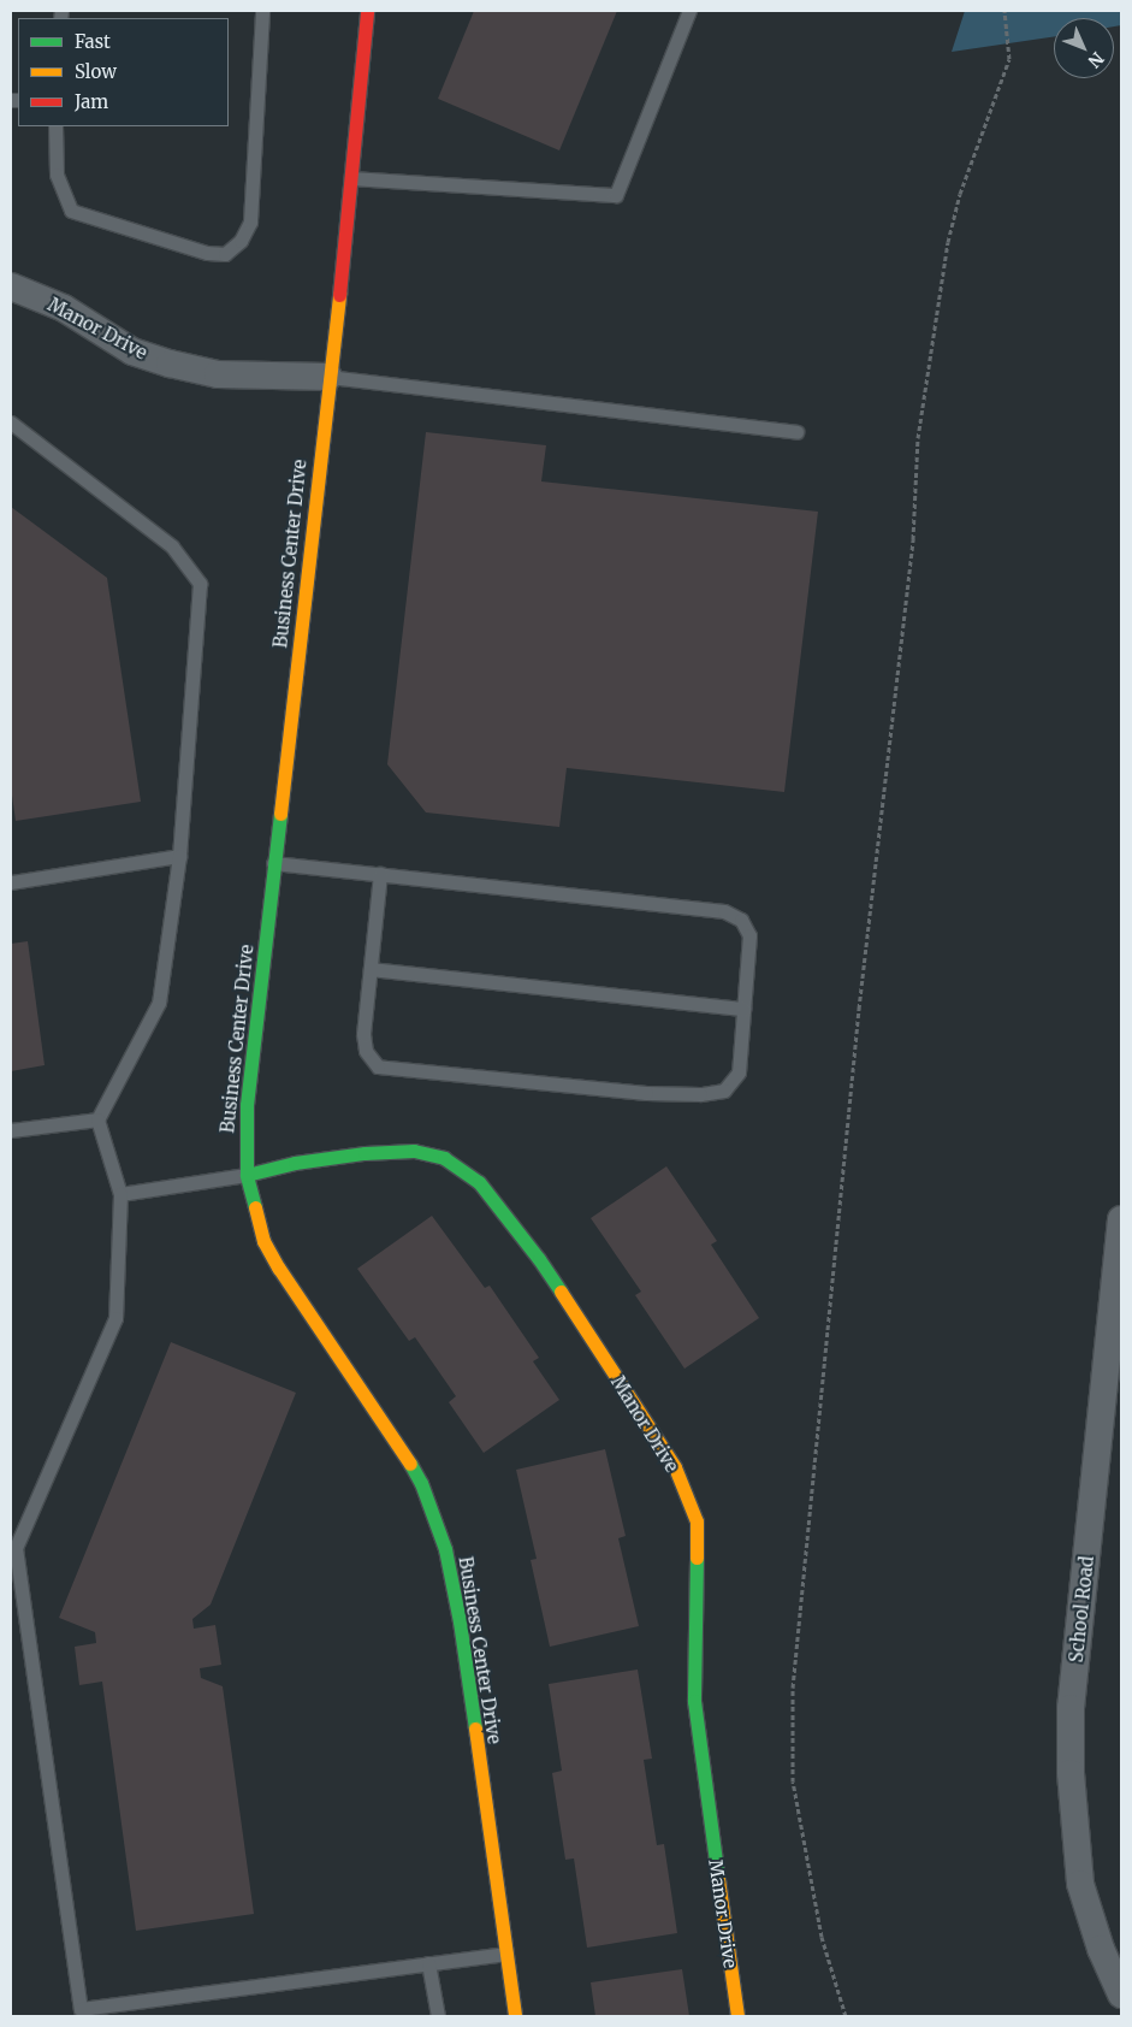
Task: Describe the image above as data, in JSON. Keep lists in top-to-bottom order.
{
  "streets": {
    "street": ["Manor Drive", "Business Center Drive", "School Road"]
  },
  "crossings": [
    ["Manor Drive", "Business Center Drive"]
  ],
  "legend": ["Fast", "Slow", "Jam"],
  "north": "bottom right"
}
